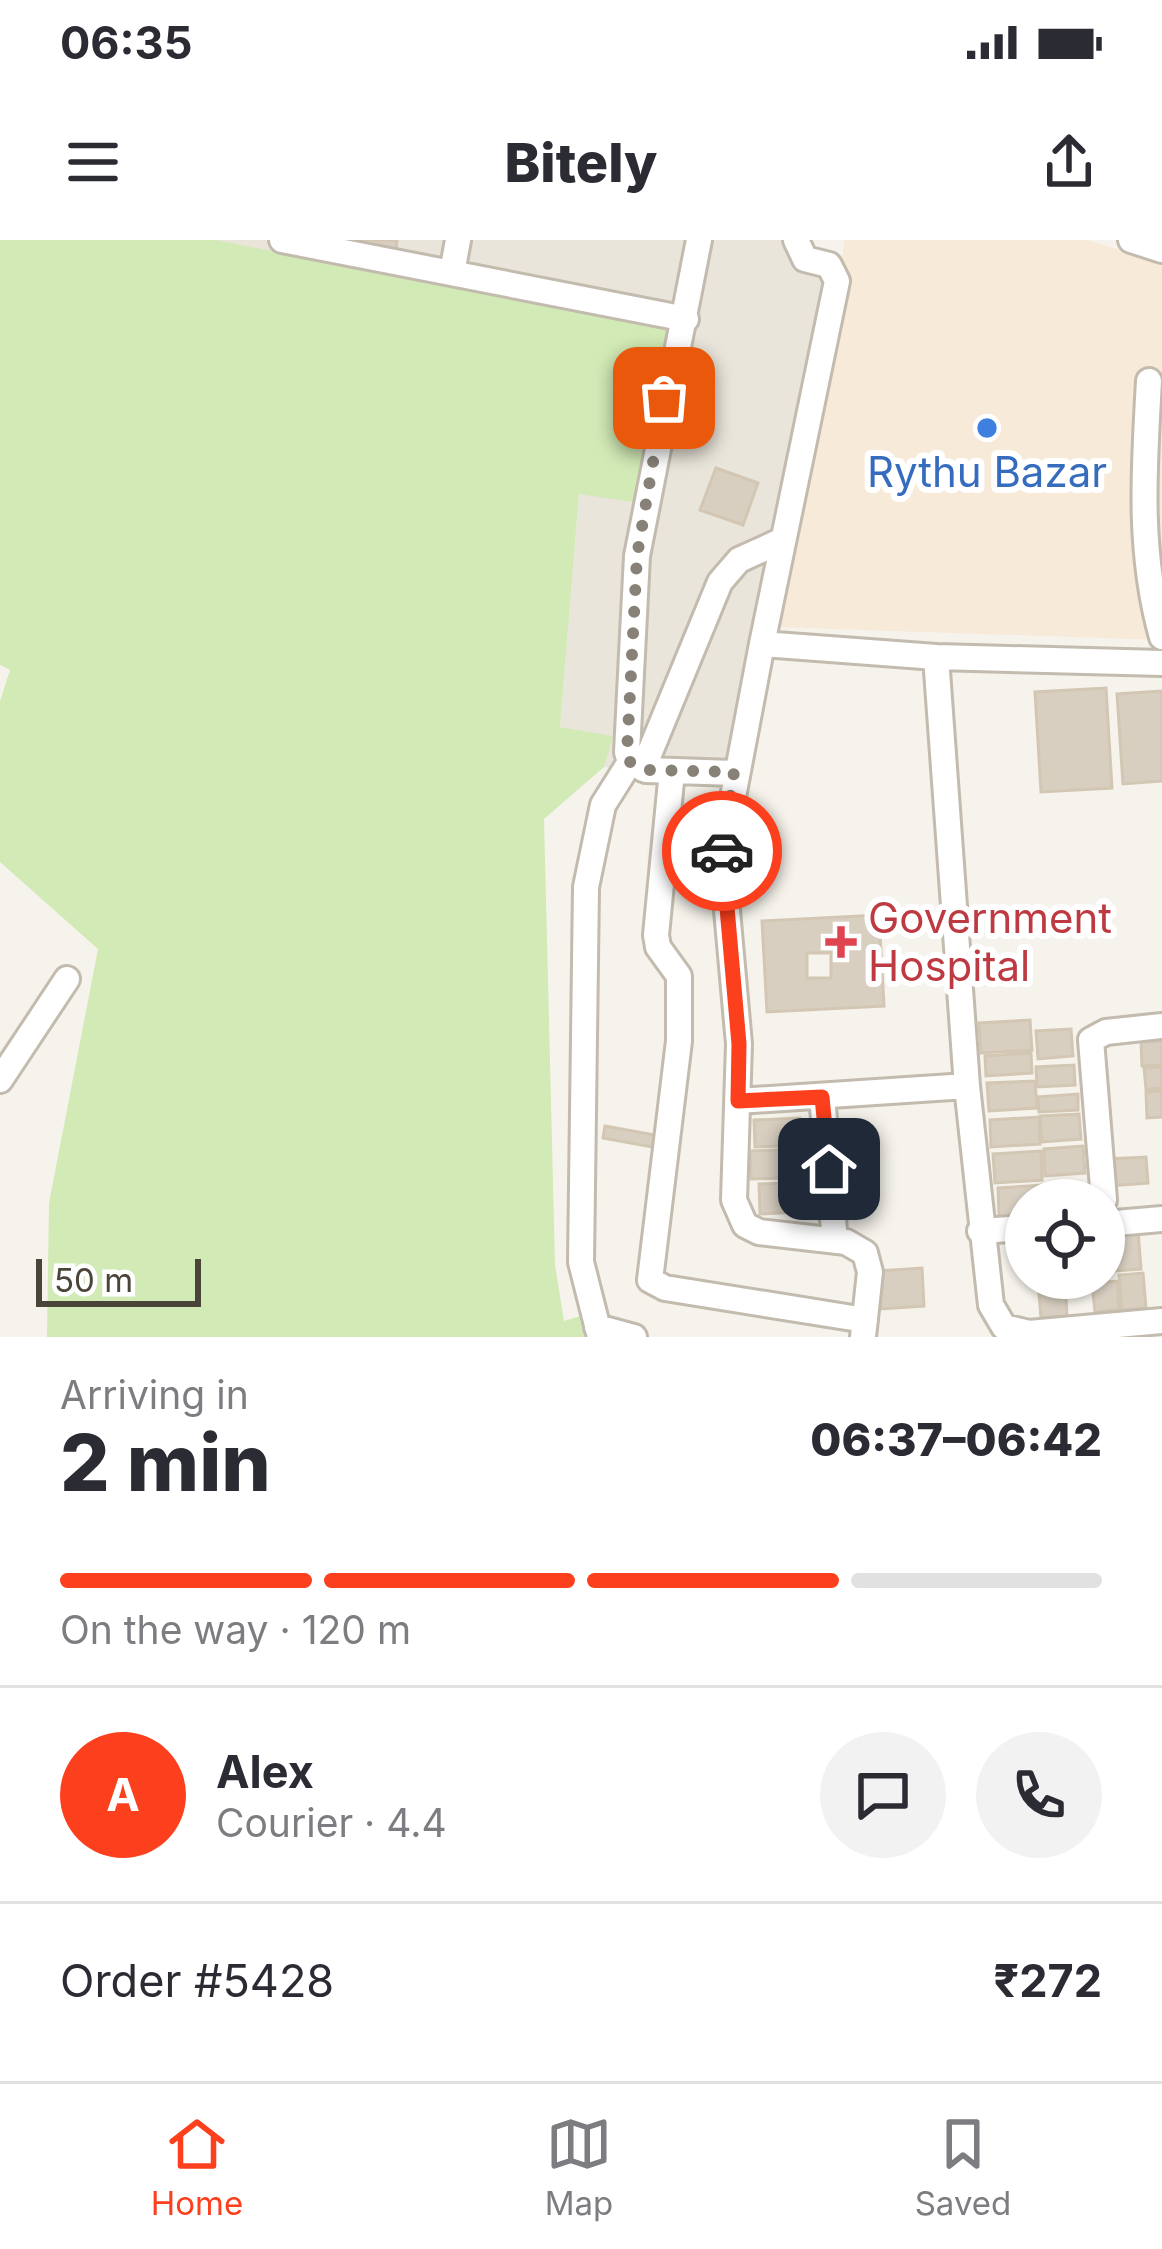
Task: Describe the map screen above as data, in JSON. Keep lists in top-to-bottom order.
{
  "places": {
    "other": ["Rythu Bazar"],
    "health": ["Government Hospital"]
  },
  "scale_bar": "50 m",
  "page": {
    "status": "06:35",
    "header": "Bitely",
    "scale": "50 m",
    "heading": ["2 min", "Arriving in", "06:37–06:42"],
    "panel": [
      "Alex",
      "Courier · 4.4",
      "Order #5428",
      "₹272"
    ],
    "bar": "On the way · 120 m",
    "round": "A",
    "tabs": ["Home", "Map", "Saved"]
  }
}
